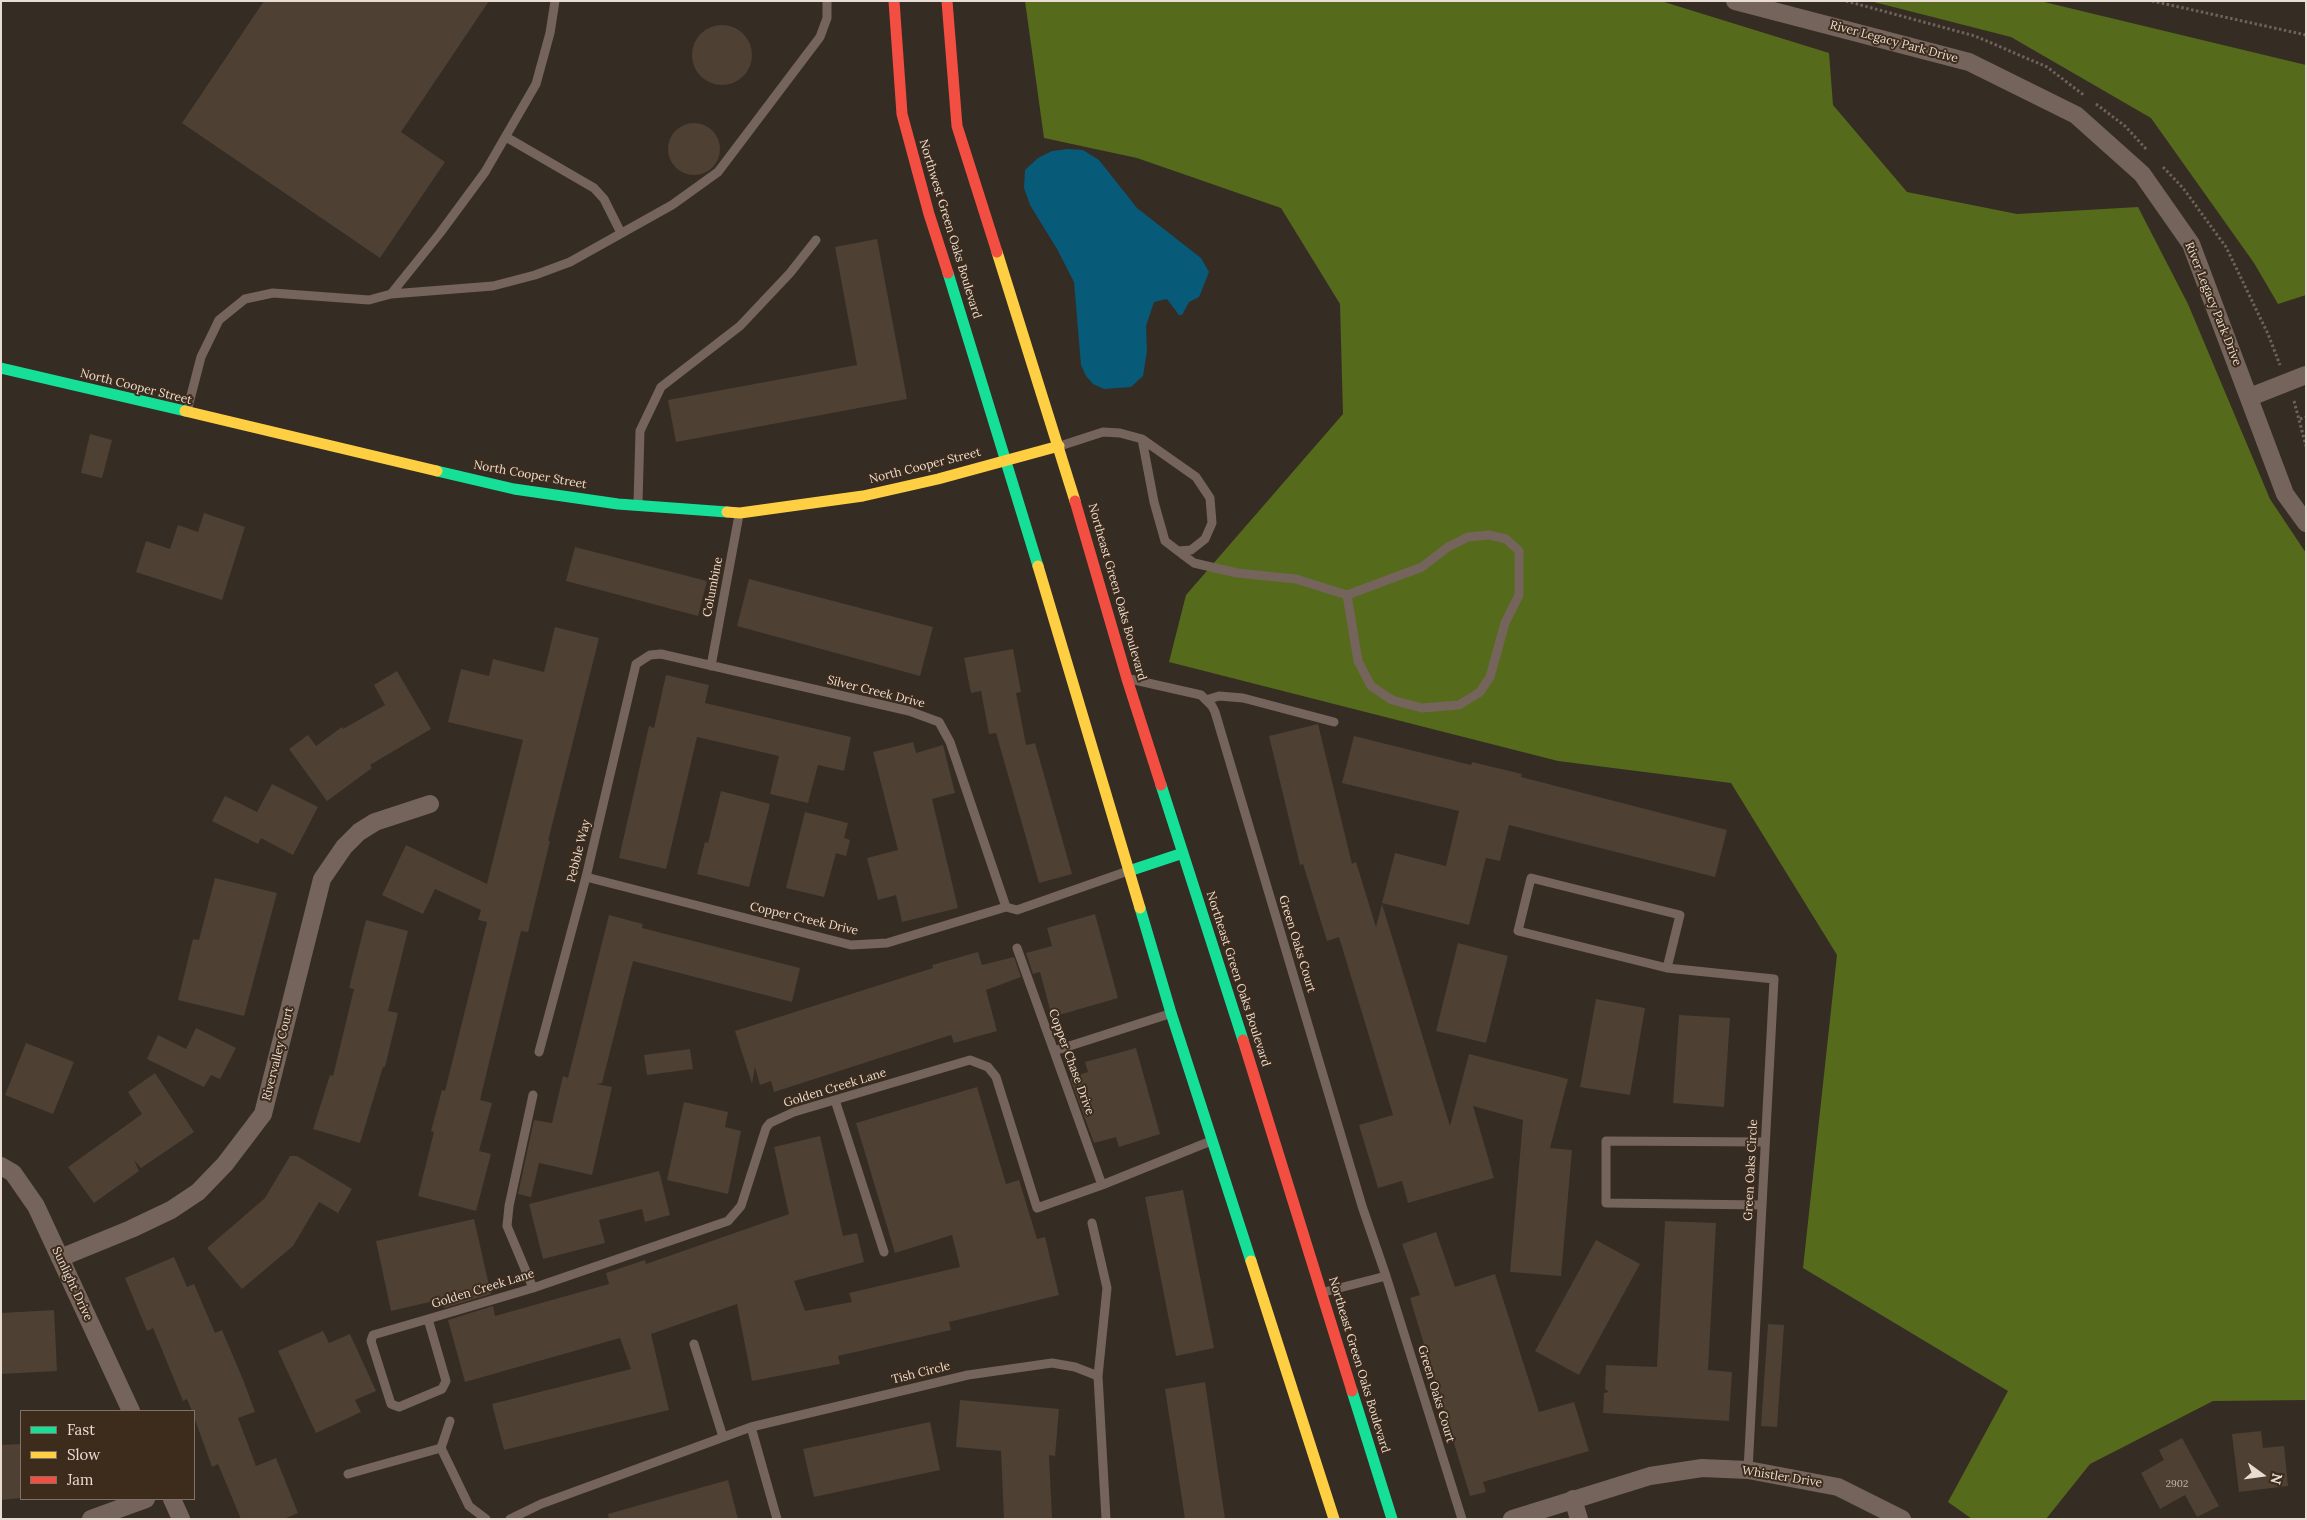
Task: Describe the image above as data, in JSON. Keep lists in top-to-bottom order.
{
  "streets": {
    "main road": ["Northwest Green Oaks Boulevard", "North Cooper Street", "Northeast Green Oaks Boulevard"],
    "street": [
      "River Legacy Park Drive",
      "Rivervalley Court",
      "Sunlight Drive",
      "Whistler Drive"
    ],
    "lane": [
      "Columbine",
      "Silver Creek Drive",
      "Pebble Way",
      "Copper Creek Drive",
      "Green Oaks Court",
      "Copper Chase Drive",
      "Golden Creek Lane",
      "Green Oaks Circle",
      "Tish Circle"
    ]
  },
  "crossings": [
    ["Northwest Green Oaks Boulevard", "North Cooper Street"],
    ["North Cooper Street", "Columbine"],
    ["North Cooper Street", "Northeast Green Oaks Boulevard"],
    ["Columbine", "Silver Creek Drive"],
    ["Silver Creek Drive", "Pebble Way"],
    ["Silver Creek Drive", "Copper Creek Drive"],
    ["Pebble Way", "Copper Creek Drive"],
    ["Rivervalley Court", "Sunlight Drive"],
    ["Copper Chase Drive", "Golden Creek Lane"],
    ["Green Oaks Circle", "Whistler Drive"]
  ],
  "house_numbers": ["2902"],
  "legend": ["Fast", "Slow", "Jam"],
  "north": "right"
}
